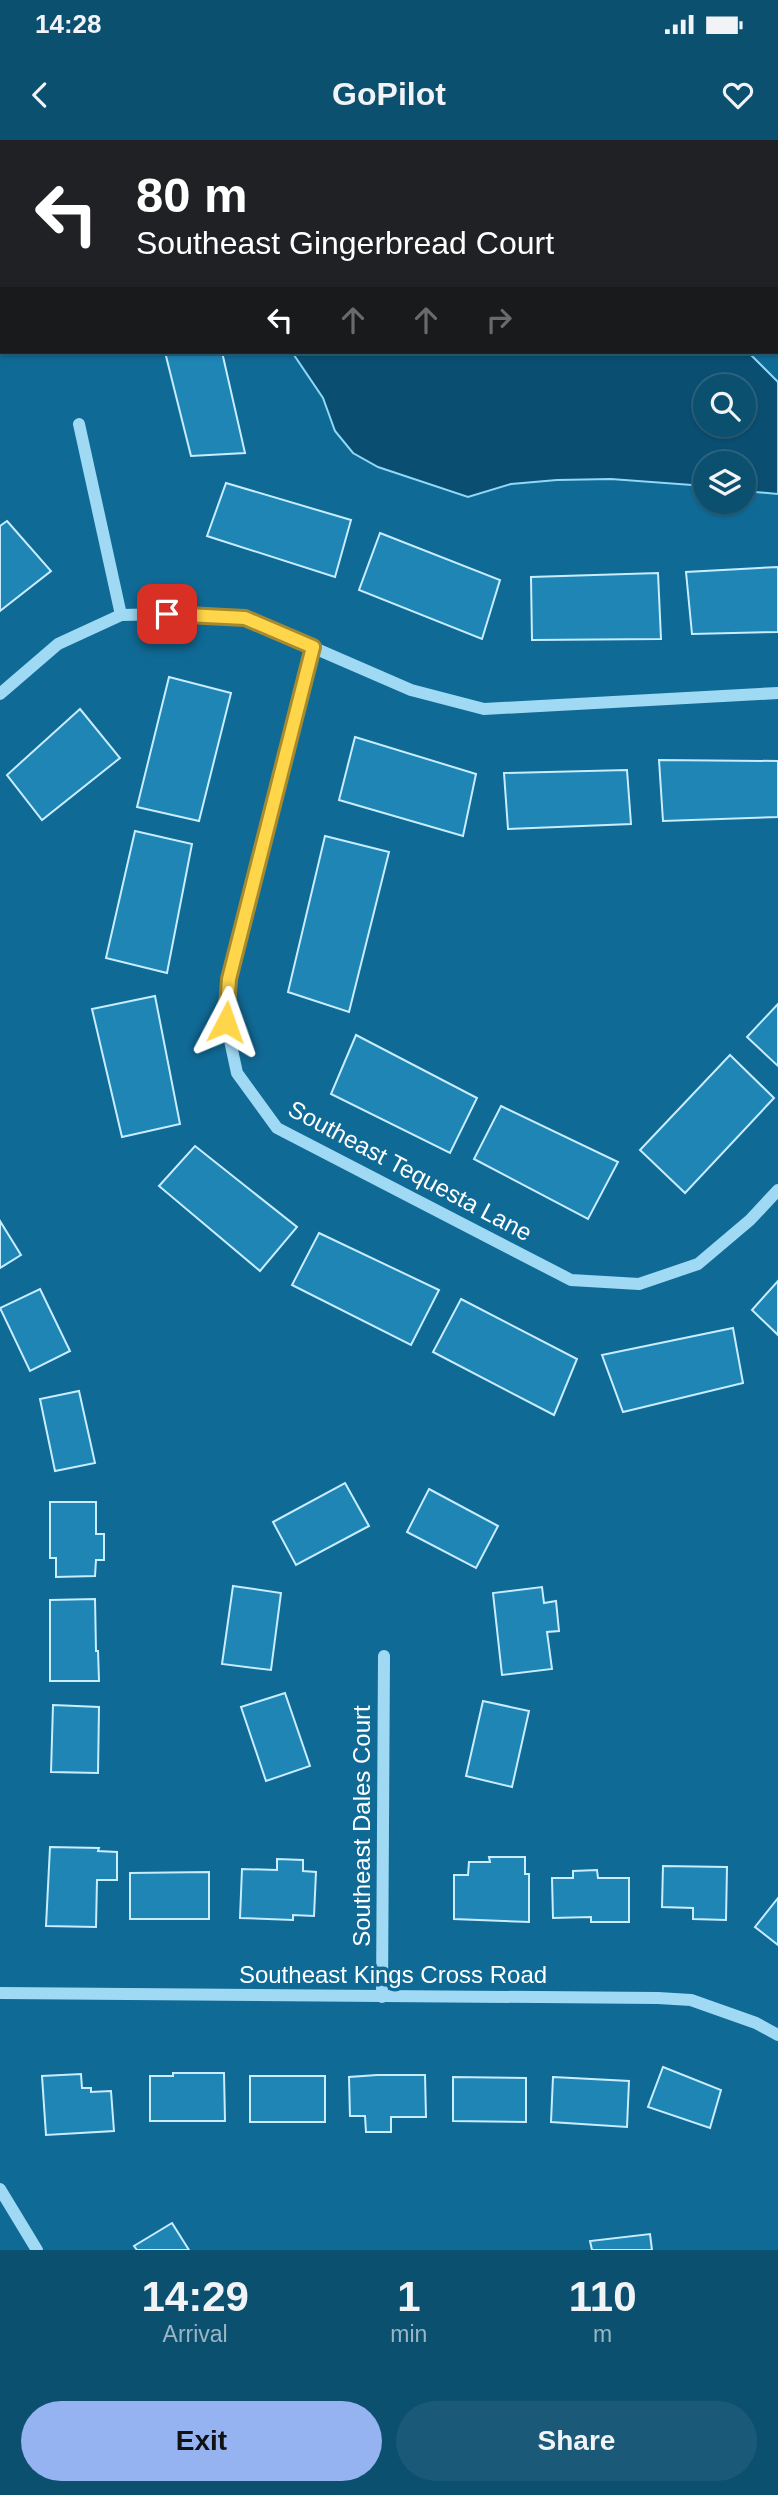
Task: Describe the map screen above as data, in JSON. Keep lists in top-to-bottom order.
{
  "streets": {
    "street": ["Southeast Tequesta Lane", "Southeast Dales Court", "Southeast Kings Cross Road"]
  },
  "crossings": [
    ["Southeast Dales Court", "Southeast Kings Cross Road"]
  ],
  "page": {
    "status": "14:28",
    "header": "GoPilot",
    "turn": ["80 m", "Southeast Gingerbread Court"],
    "eta": [
      "14:29",
      "Arrival",
      "1",
      "min",
      "110",
      "m"
    ],
    "buttons": ["Exit", "Share"]
  }
}
